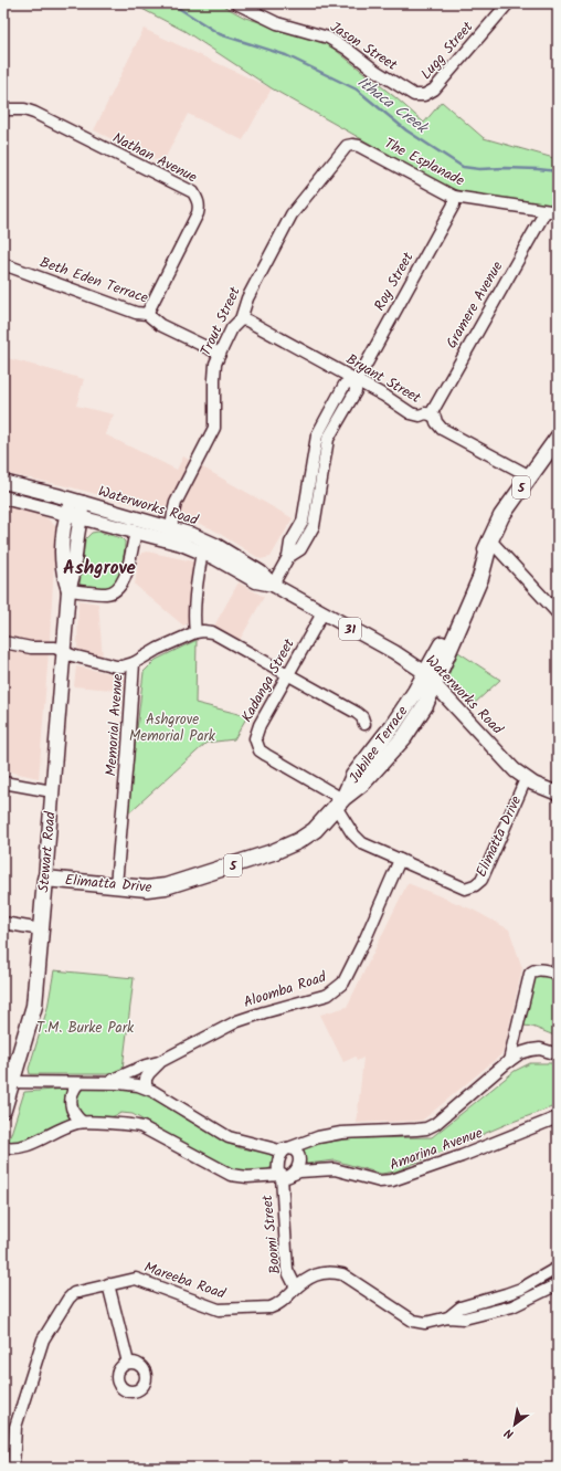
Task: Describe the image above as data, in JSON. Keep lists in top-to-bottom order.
{
  "streets": {
    "highway": [
      "5",
      "Jubilee Terrace",
      "Elimatta Drive",
      "Stewart Road"
    ],
    "main road": ["Waterworks Road", "31"],
    "street": [
      "Jason Street",
      "Lugg Street",
      "Nathan Avenue",
      "The Esplanade",
      "Beth Eden Terrace",
      "Roy Street",
      "Gramere Avenue",
      "Trout Street",
      "Bryant Street",
      "Kadanga Street",
      "Memorial Avenue",
      "Aloomba Road",
      "Amarina Avenue",
      "Boomi Street",
      "Mareeba Road"
    ]
  },
  "crossings": [
    ["Jason Street", "Lugg Street"],
    ["Nathan Avenue", "Beth Eden Terrace"],
    ["The Esplanade", "Roy Street"],
    ["The Esplanade", "Gramere Avenue"],
    ["The Esplanade", "Trout Street"],
    ["Beth Eden Terrace", "Trout Street"],
    ["Roy Street", "Bryant Street"],
    ["Roy Street", "Waterworks Road"],
    ["Gramere Avenue", "Bryant Street"],
    ["Trout Street", "Bryant Street"],
    ["Trout Street", "Waterworks Road"],
    ["Bryant Street", "Jubilee Terrace"],
    ["Waterworks Road", "Kadanga Street"],
    ["Waterworks Road", "Jubilee Terrace"],
    ["Waterworks Road", "Elimatta Drive"],
    ["Waterworks Road", "Stewart Road"],
    ["Kadanga Street", "Jubilee Terrace"],
    ["Kadanga Street", "Elimatta Drive"],
    ["Memorial Avenue", "Elimatta Drive"],
    ["Jubilee Terrace", "Elimatta Drive"],
    ["Elimatta Drive", "Stewart Road"],
    ["Elimatta Drive", "Aloomba Road"],
    ["Stewart Road", "Amarina Avenue"],
    ["Aloomba Road", "Amarina Avenue"],
    ["Amarina Avenue", "Boomi Street"],
    ["Boomi Street", "Mareeba Road"]
  ],
  "districts": ["Ashgrove"],
  "water": ["Ithaca Creek"],
  "parks": ["Ashgrove Memorial Park", "T.M. Burke Park"],
  "north": "bottom left"
}
